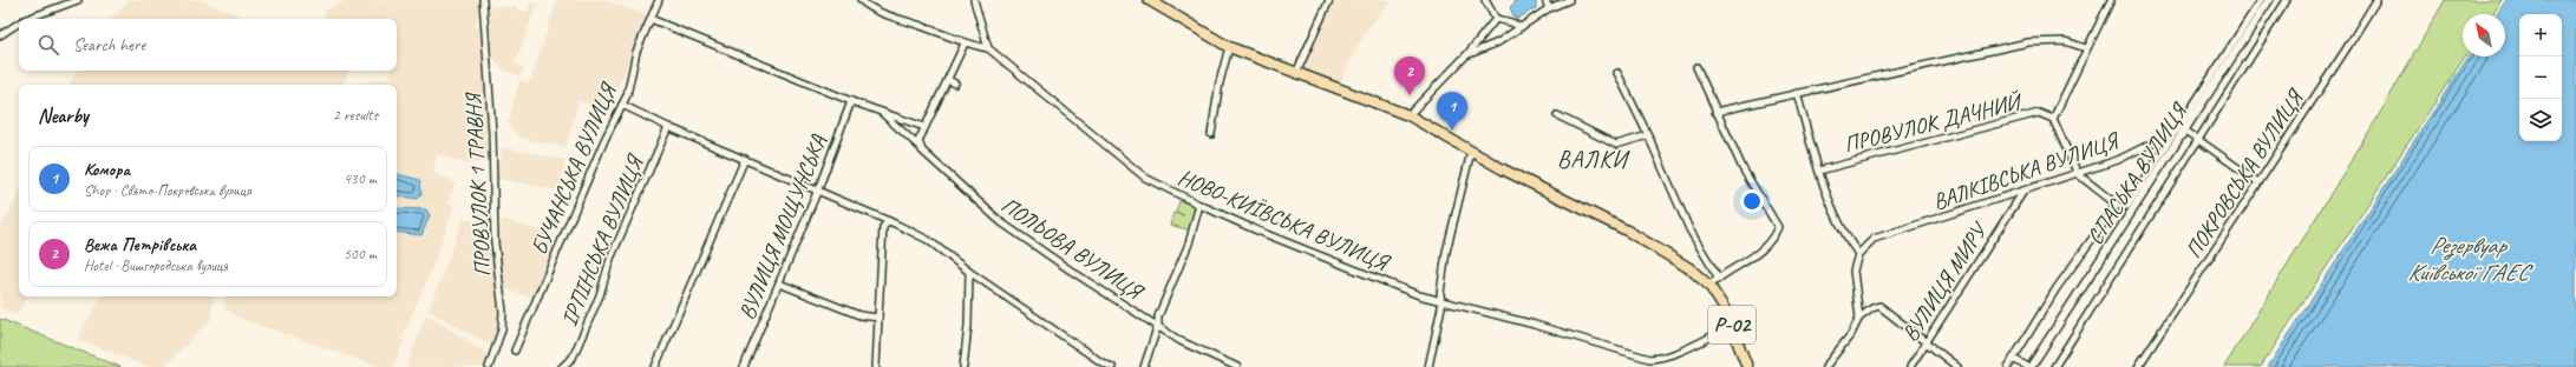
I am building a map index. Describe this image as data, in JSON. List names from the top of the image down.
{
  "streets": {
    "main road": ["Р-02"],
    "street": [
      "ПРОВУЛОК ДАЧНИЙ",
      "БУЧАНСЬКА ВУЛИЦЯ",
      "ВАЛКІВСЬКА ВУЛИЦЯ",
      "СПАСЬКА ВУЛИЦЯ",
      "ПОКРОВСЬКА ВУЛИЦЯ",
      "ПРОВУЛОК 1 ТРАВНЯ",
      "НОВО-КИЇВСЬКА ВУЛИЦЯ",
      "ВУЛИЦЯ МОЩУНСЬКА",
      "ІРПІНСЬКА ВУЛИЦЯ",
      "ПОЛЬОВА ВУЛИЦЯ",
      "ВУЛИЦЯ МИРУ"
    ]
  },
  "crossings": [
    ["ВАЛКІВСЬКА ВУЛИЦЯ", "ВУЛИЦЯ МИРУ"],
    ["НОВО-КИЇВСЬКА ВУЛИЦЯ", "Р-02"]
  ],
  "districts": ["ВАЛКИ"],
  "water": ["Резервуар Київської ГАЕС"],
  "north": "top left",
  "page": {
    "map_buttons": ["+", "−"],
    "search": "Search here",
    "pins": ["2", "1"],
    "heading": ["Nearby", "2 results"],
    "list": [
      {
        "mark": "1",
        "name": "Комора",
        "note": "Shop · Свято-Покровська вулиця",
        "value": "430 m"
      },
      {
        "mark": "2",
        "name": "Вежа Петрівська",
        "note": "Hotel · Вишгородська вулиця",
        "value": "500 m"
      }
    ]
  }
}
